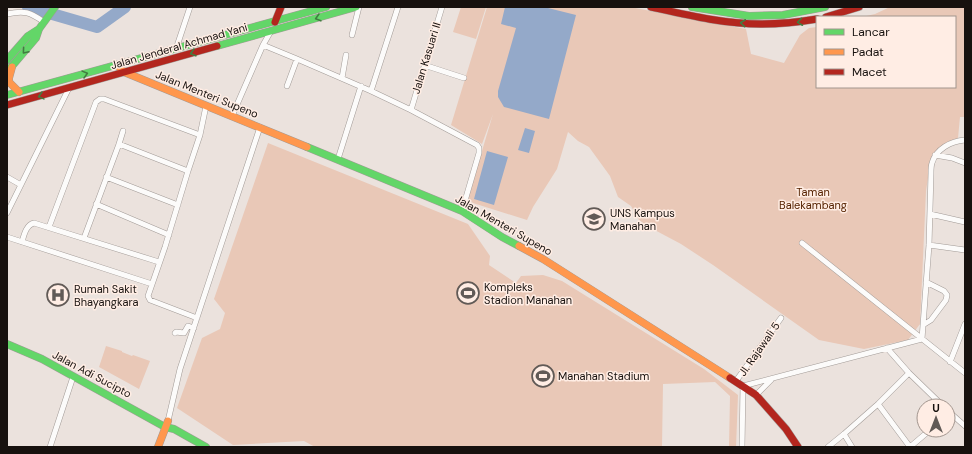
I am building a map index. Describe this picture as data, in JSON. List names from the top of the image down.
{
  "streets": {
    "main road": ["Jalan Jenderal Achmad Yani", "Jalan Menteri Supeno", "Jalan Adi Sucipto"],
    "street": ["Jalan Kasuari II", "Jl. Rajawali 5"]
  },
  "crossings": [
    ["Jalan Jenderal Achmad Yani", "Jalan Menteri Supeno"],
    ["Jalan Menteri Supeno", "Jl. Rajawali 5"]
  ],
  "parks": ["Taman Balekambang"],
  "places": {
    "school or university": ["UNS Kampus Manahan"],
    "sports": ["Kompleks Stadion Manahan", "Manahan Stadium"],
    "hospital": ["Rumah Sakit Bhayangkara"]
  },
  "legend": ["Lancar", "Padat", "Macet"],
  "north": "top"
}
